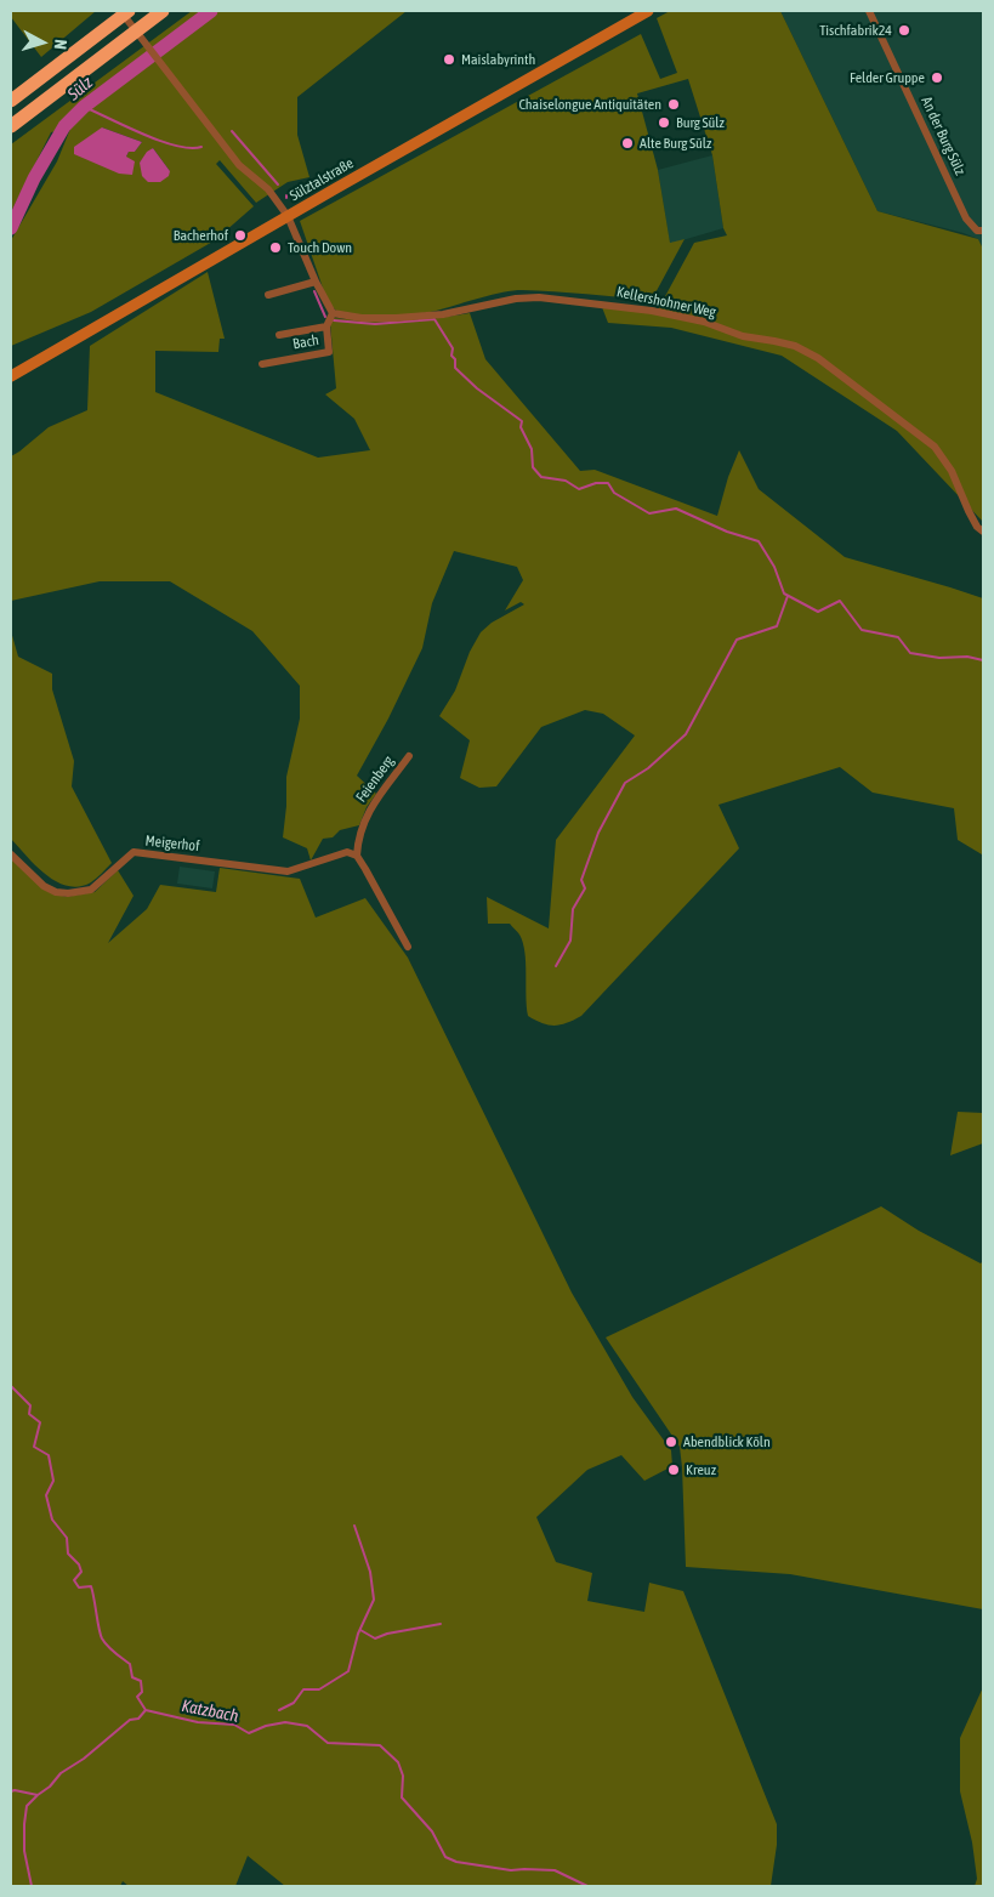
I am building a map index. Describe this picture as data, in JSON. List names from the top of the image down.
{
  "streets": {
    "main road": ["Sülztalstraße"],
    "street": [
      "An der Burg Sülz",
      "Kellershohner Weg",
      "Bach",
      "Feienberg",
      "Meigerhof"
    ]
  },
  "crossings": [
    ["Kellershohner Weg", "Bach"],
    ["Feienberg", "Meigerhof"]
  ],
  "water": ["Sülz", "Katzbach"],
  "places": [
    "Tischfabrik24",
    "Maislabyrinth",
    "Felder Gruppe",
    "Chaiselongue Antiquitäten",
    "Burg Sülz",
    "Alte Burg Sülz",
    "Bacherhof",
    "Touch Down",
    "Abendblick Köln",
    "Kreuz"
  ],
  "north": "right"
}
